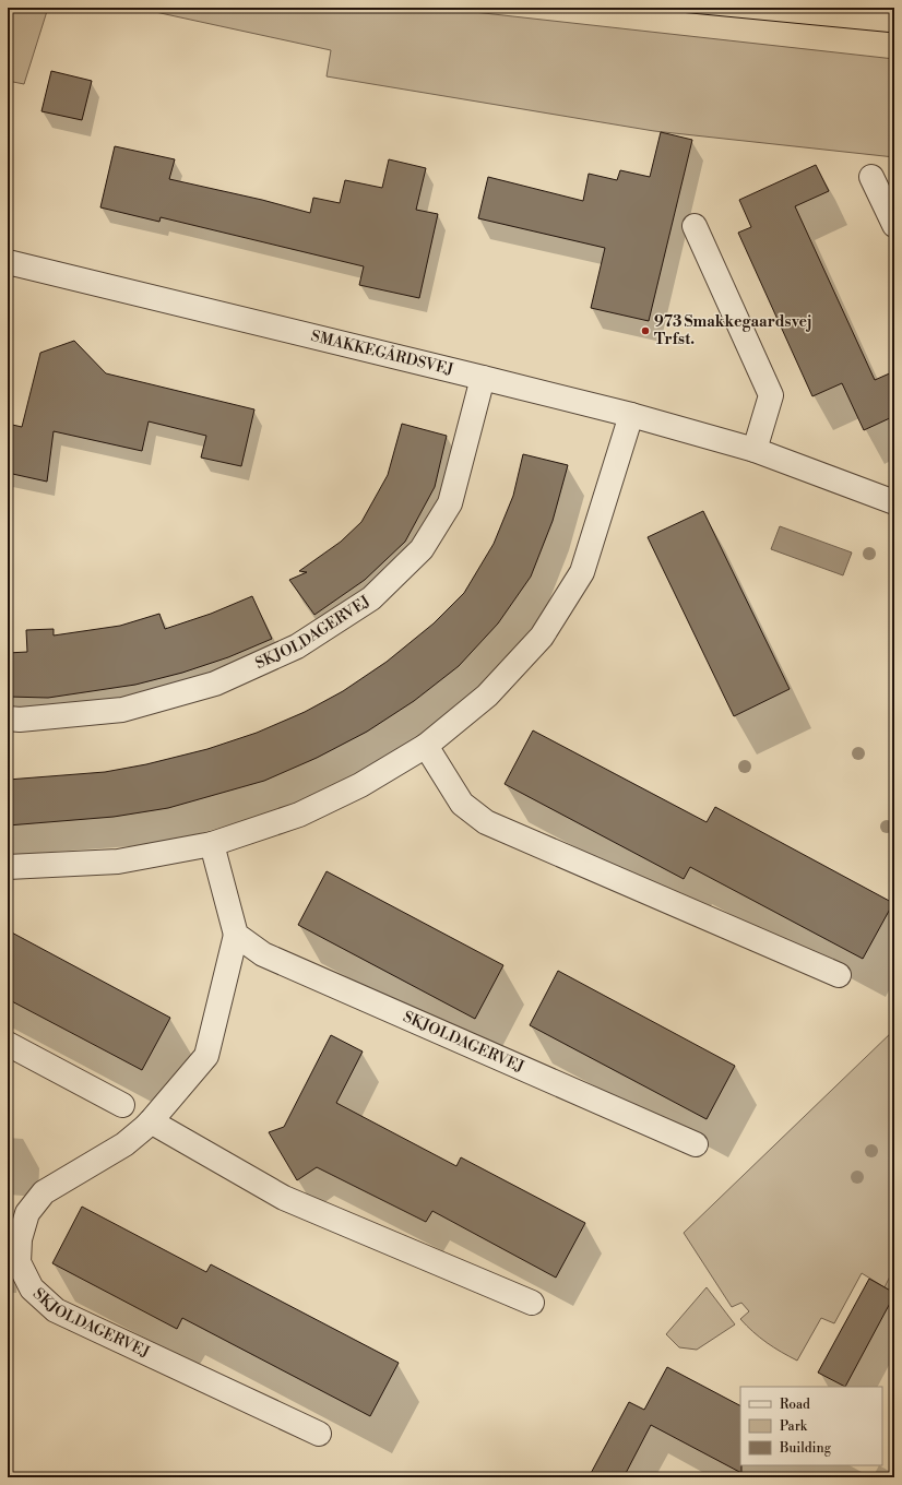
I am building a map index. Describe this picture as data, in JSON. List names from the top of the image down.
{
  "streets": {
    "street": ["SMAKKEGÅRDSVEJ", "SKJOLDAGERVEJ"]
  },
  "crossings": [
    ["SMAKKEGÅRDSVEJ", "SKJOLDAGERVEJ"]
  ],
  "places": ["973 Smakkegaardsvej Trfst."],
  "legend": ["Road", "Park", "Building"]
}
